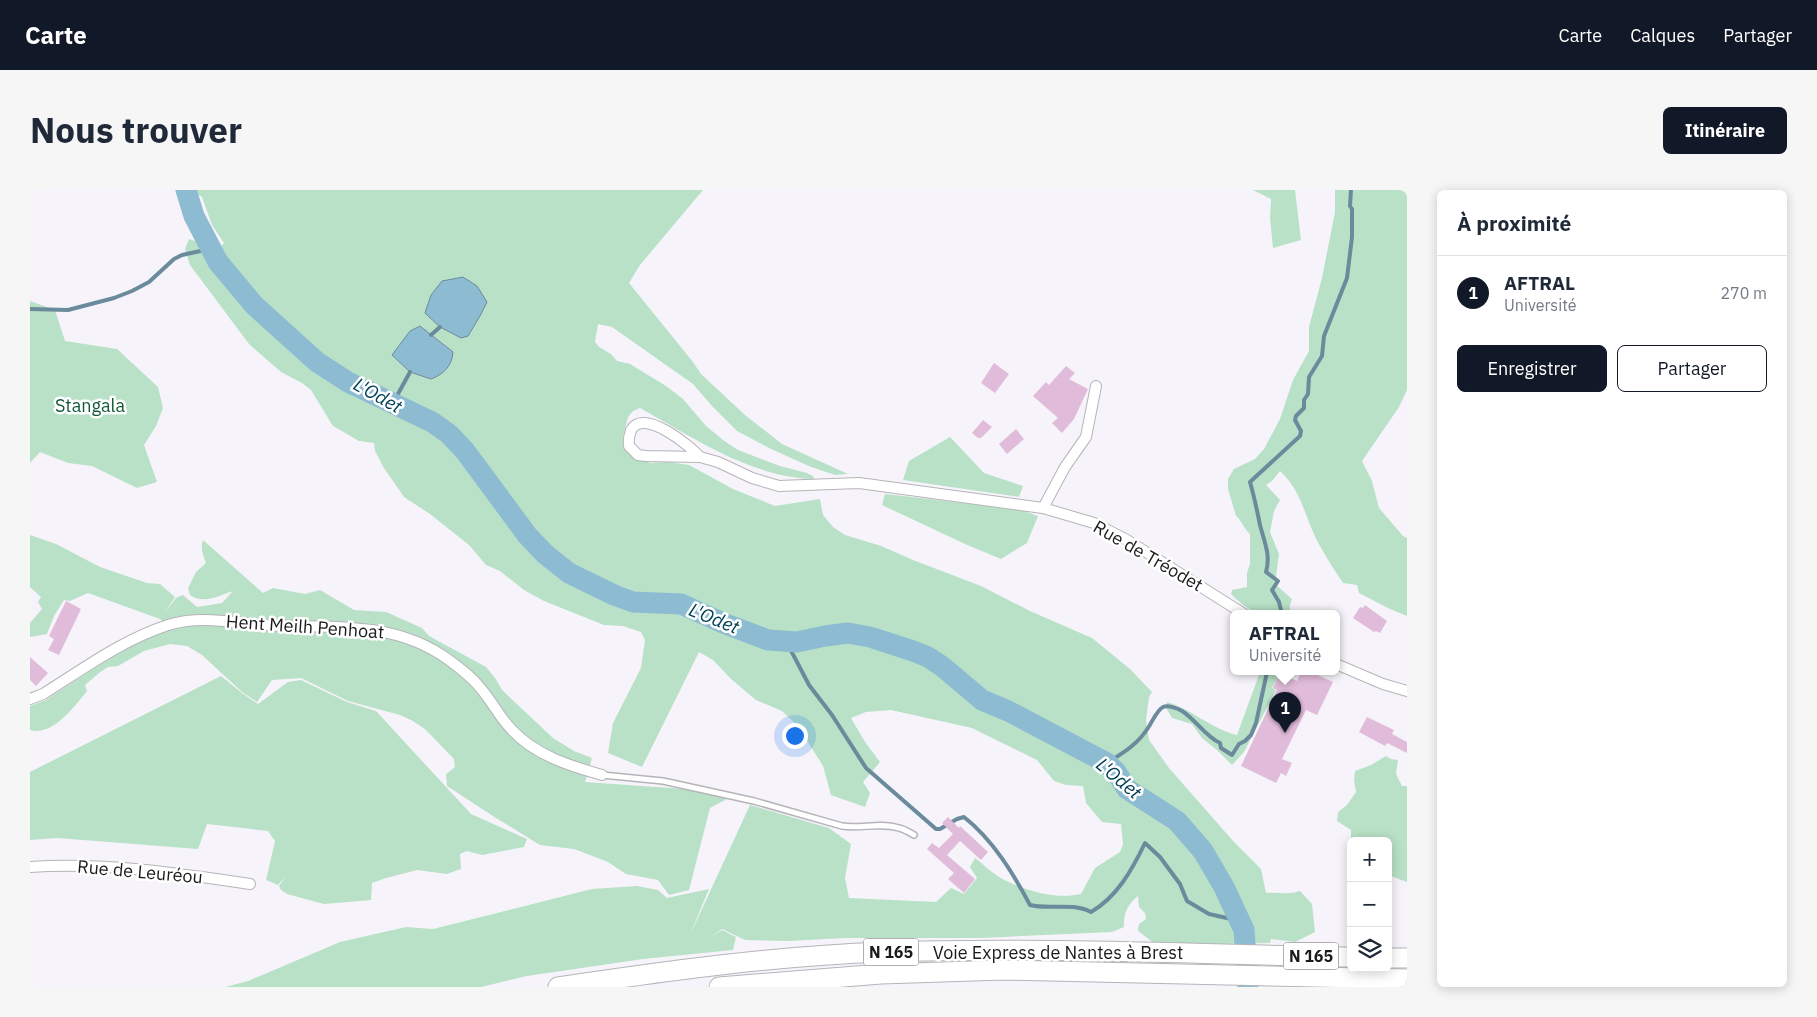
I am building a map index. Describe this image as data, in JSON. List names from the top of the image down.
{
  "streets": {
    "highway": ["N 165", "Voie Express de Nantes à Brest"],
    "street": ["Rue de Tréodet", "Hent Meilh Penhoat", "Rue de Leuréou"]
  },
  "water": ["L'Odet"],
  "parks": ["Stangala"],
  "page": {
    "header": "Carte",
    "nav": ["Carte", "Calques", "Partager"],
    "title": "Nous trouver",
    "buttons": [
      "Itinéraire",
      ["Enregistrer", "Partager"]
    ],
    "heading": "À proximité",
    "list": [
      {
        "mark": "1",
        "name": "AFTRAL",
        "note": "Université",
        "value": "270 m"
      }
    ],
    "popup": ["AFTRAL", "Université"],
    "pins": "1",
    "map_buttons": ["+", "−"]
  }
}
